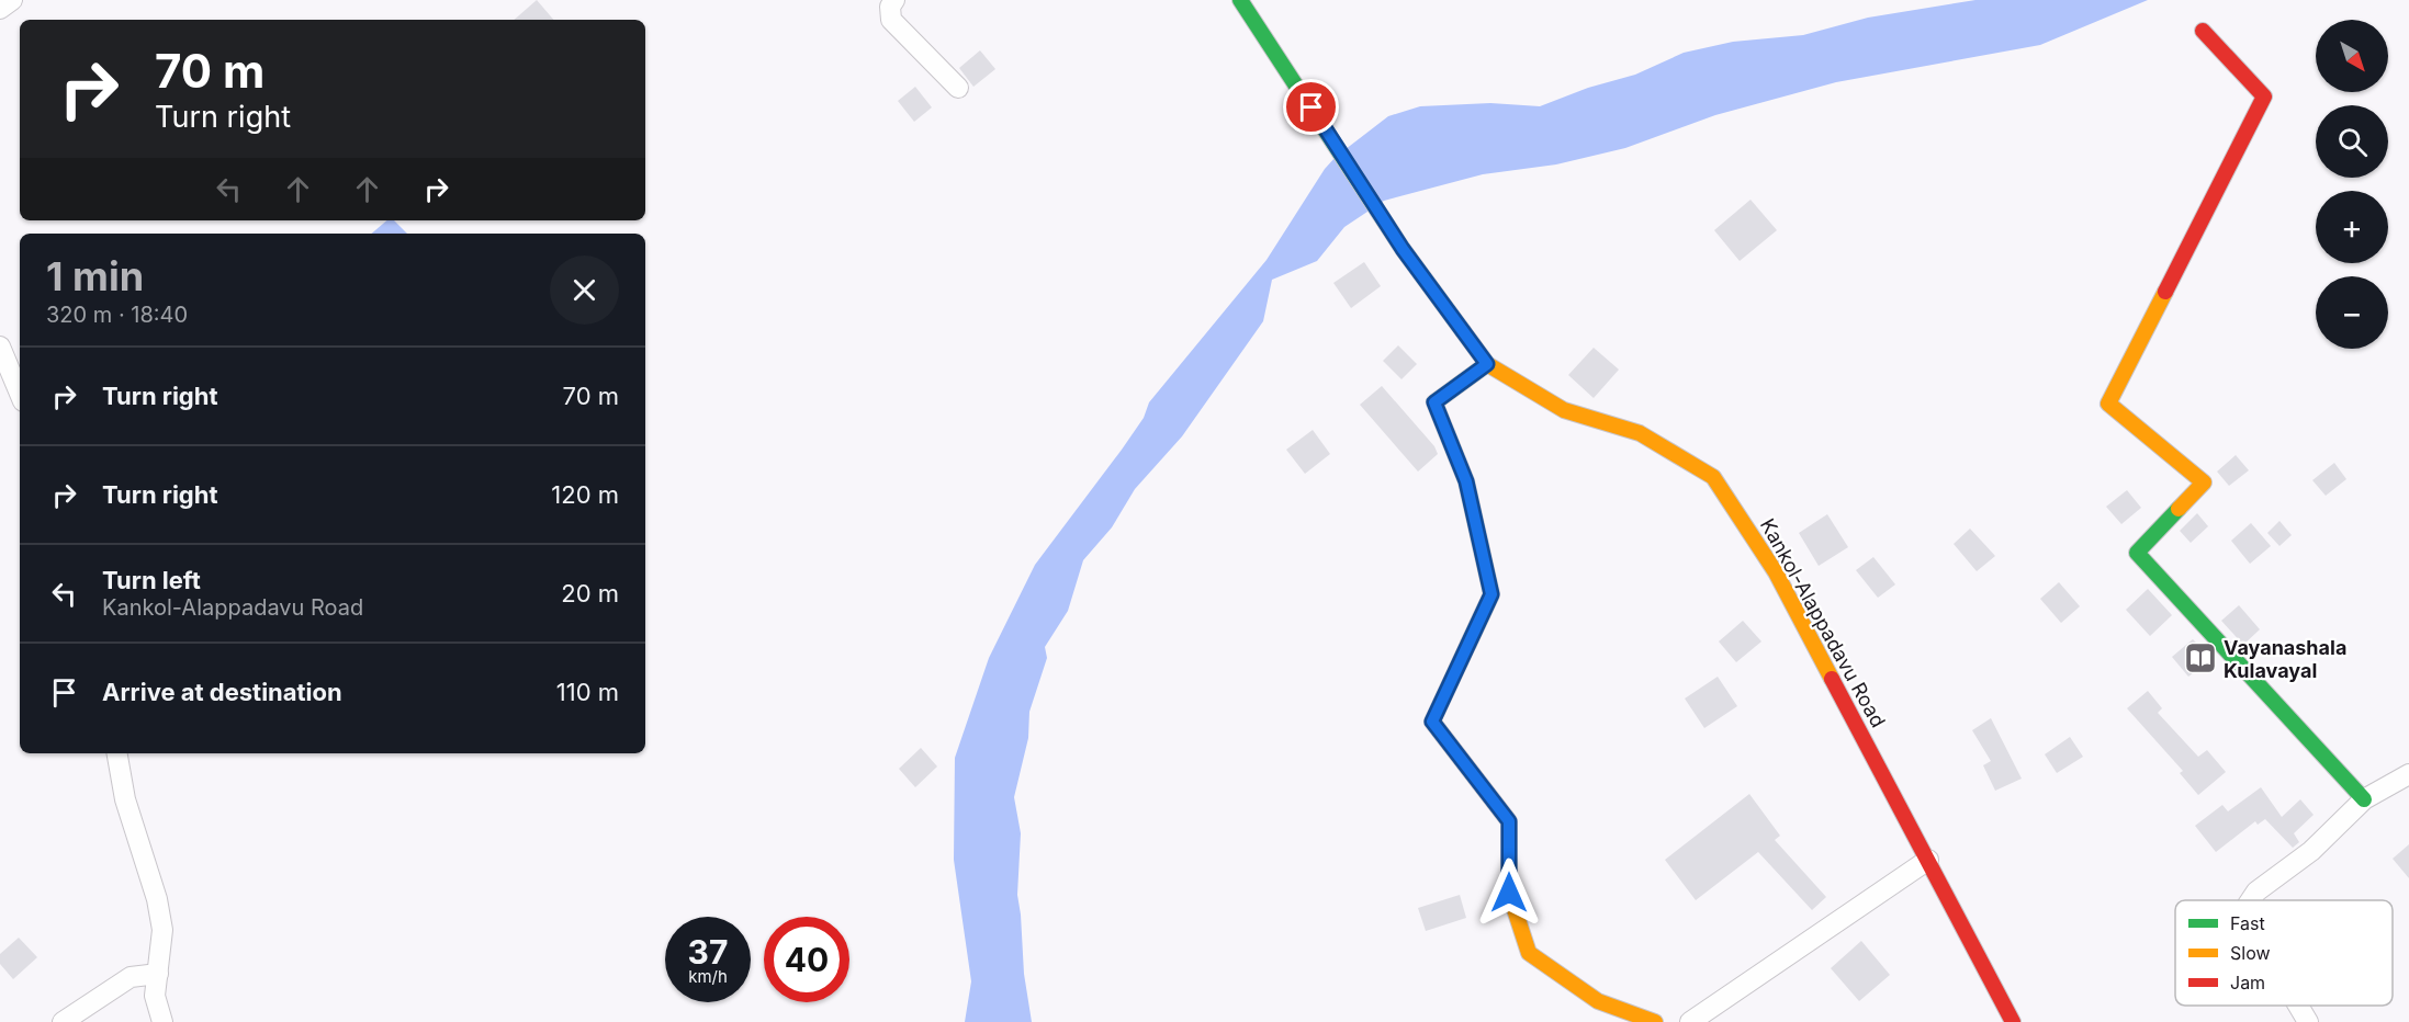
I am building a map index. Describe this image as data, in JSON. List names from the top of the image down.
{
  "streets": {
    "street": ["Kankol-Alappadavu Road"]
  },
  "places": {
    "library": ["Vayanashala Kulavayal"]
  },
  "legend": ["Fast", "Slow", "Jam"],
  "north": "bottom right",
  "page": {
    "map_buttons": ["+", "−"],
    "turn": ["70 m", "Turn right"],
    "heading": ["1 min", "320 m · 18:40"],
    "list": [
      {
        "name": "Turn right",
        "value": "70 m"
      },
      {
        "name": "Turn right",
        "value": "120 m"
      },
      {
        "name": "Turn left",
        "note": "Kankol-Alappadavu Road",
        "value": "20 m"
      },
      {
        "name": "Arrive at destination",
        "value": "110 m"
      }
    ],
    "speed": "37 km/h",
    "limit": "40"
  }
}
